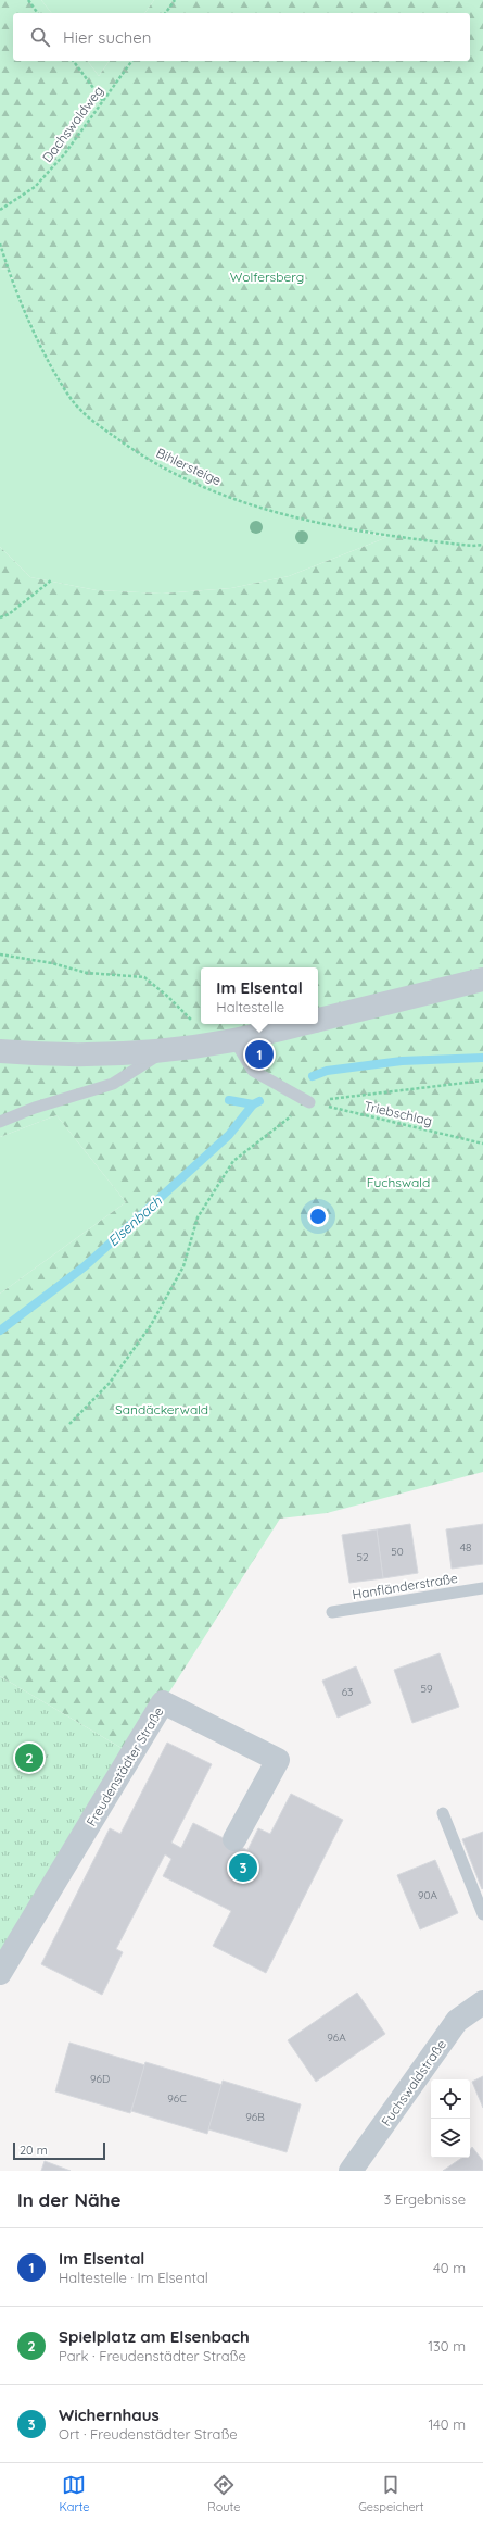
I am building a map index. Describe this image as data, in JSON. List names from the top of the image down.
{
  "streets": {
    "street": ["Freudenstädter Straße", "Fuchswaldstraße"],
    "lane": ["Hanfländerstraße"],
    "path": ["Dachswaldweg", "Bihlersteige", "Triebschlag"]
  },
  "water": ["Elsenbach"],
  "parks": ["Wolfersberg", "Fuchswald", "Sandäckerwald"],
  "house_numbers": [
    "48",
    "50",
    "52",
    "59",
    "63",
    "90A",
    "96A",
    "96D",
    "96C",
    "96B"
  ],
  "scale_bar": "20 m",
  "page": {
    "search": "Hier suchen",
    "popup": ["Im Elsental", "Haltestelle"],
    "pins": ["1", "2", "3"],
    "scale": "20 m",
    "heading": ["In der Nähe", "3 Ergebnisse"],
    "list": [
      {
        "mark": "1",
        "name": "Im Elsental",
        "note": "Haltestelle · Im Elsental",
        "value": "40 m"
      },
      {
        "mark": "2",
        "name": "Spielplatz am Elsenbach",
        "note": "Park · Freudenstädter Straße",
        "value": "130 m"
      },
      {
        "mark": "3",
        "name": "Wichernhaus",
        "note": "Ort · Freudenstädter Straße",
        "value": "140 m"
      }
    ],
    "nav": ["Karte", "Route", "Gespeichert"]
  }
}
